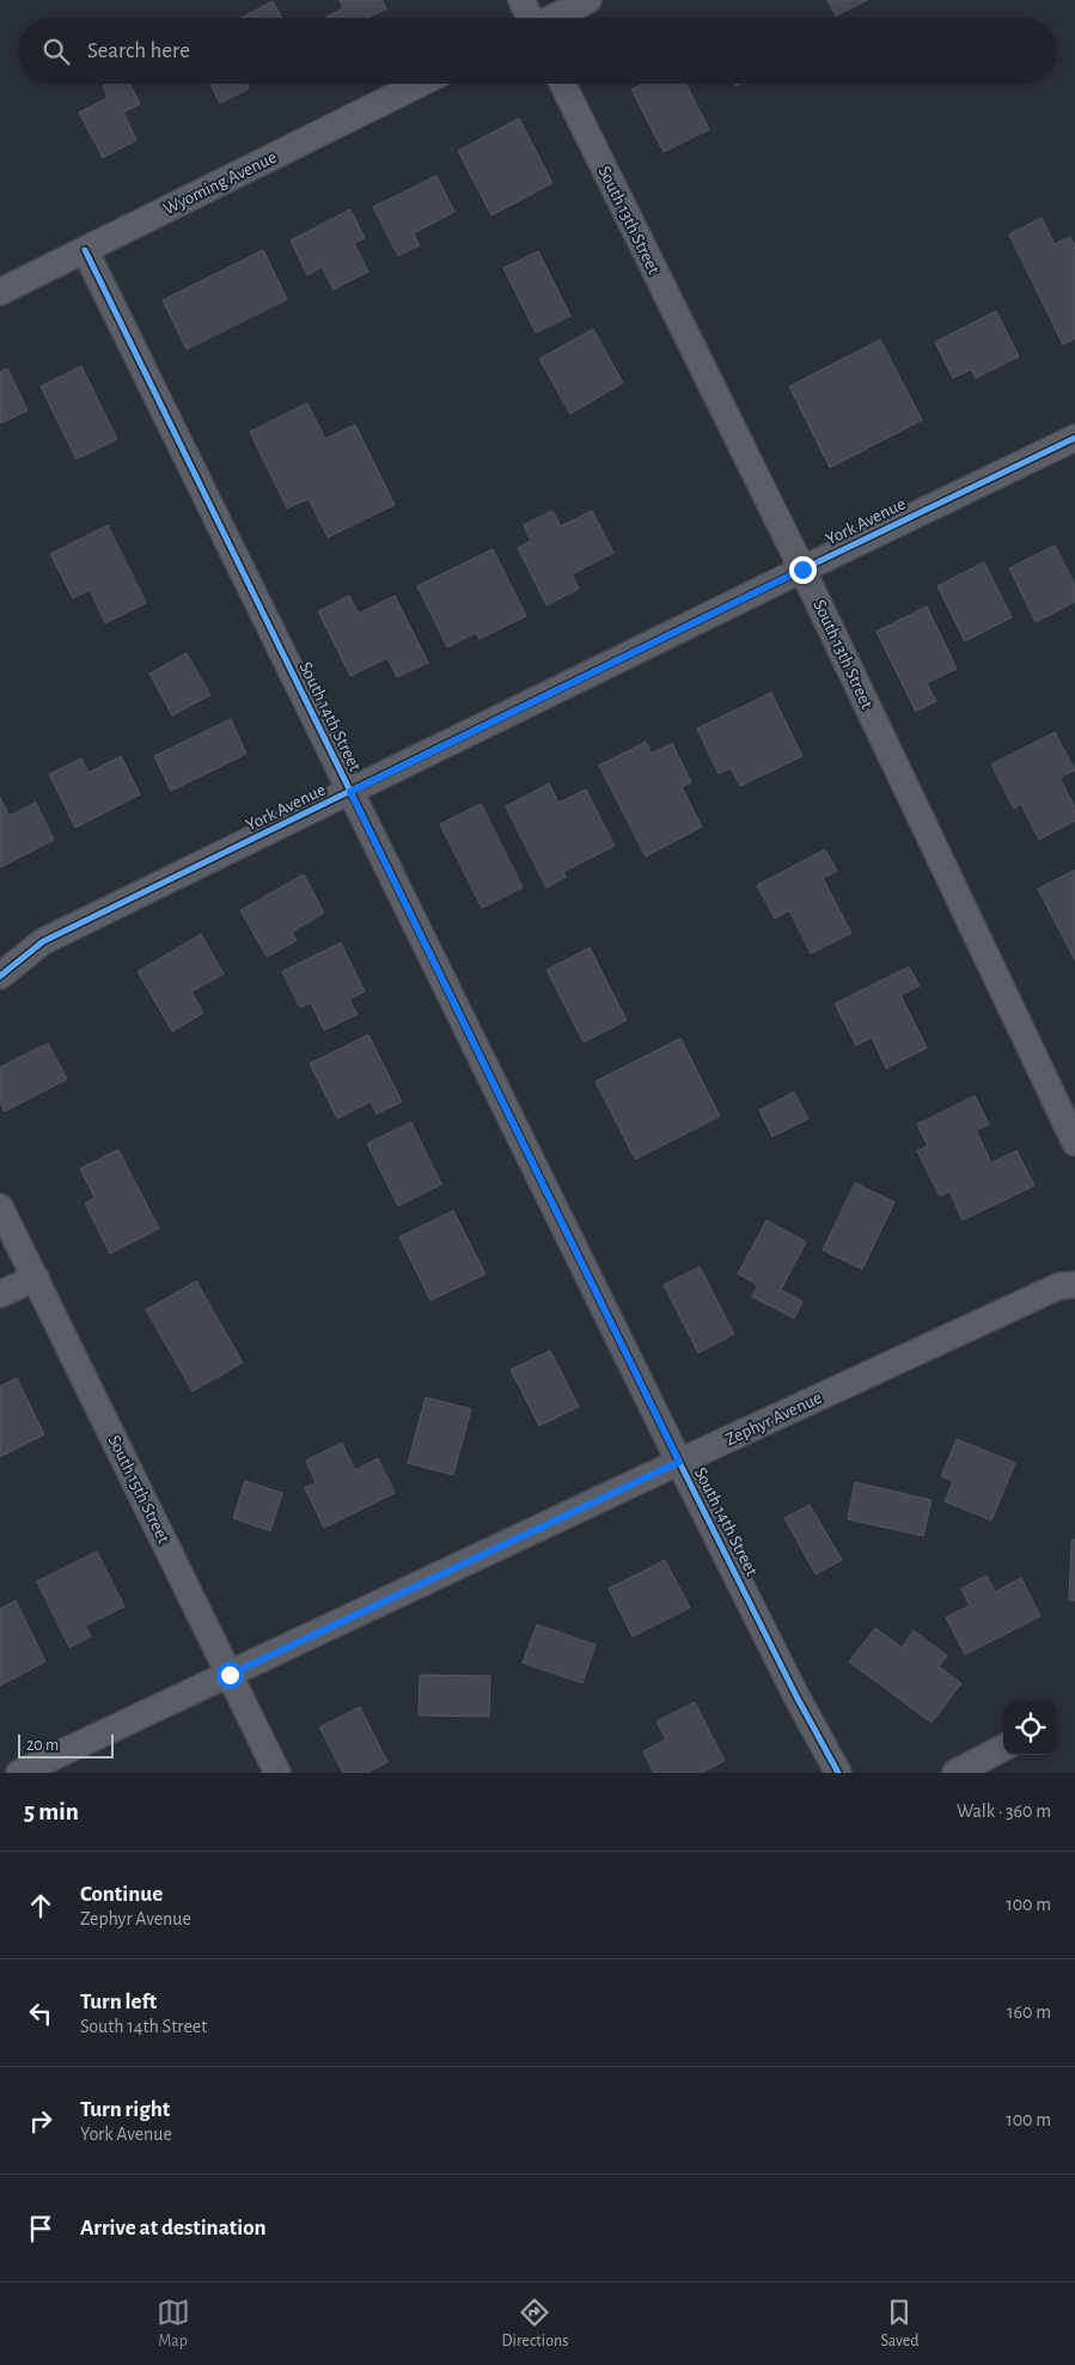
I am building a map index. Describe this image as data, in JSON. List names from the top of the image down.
{
  "streets": {
    "street": [
      "Wyoming Avenue",
      "South 13th Street",
      "York Avenue",
      "South 14th Street",
      "Zephyr Avenue",
      "South 15th Street"
    ]
  },
  "crossings": [
    ["Wyoming Avenue", "South 14th Street"],
    ["South 13th Street", "York Avenue"],
    ["York Avenue", "South 14th Street"],
    ["South 14th Street", "Zephyr Avenue"],
    ["Zephyr Avenue", "South 15th Street"]
  ],
  "scale_bar": "20 m",
  "page": {
    "search": "Search here",
    "scale": "20 m",
    "heading": ["5 min", "Walk · 360 m"],
    "list": [
      ["Continue", "Zephyr Avenue", "100 m"],
      ["Turn left", "South 14th Street", "160 m"],
      ["Turn right", "York Avenue", "100 m"],
      "Arrive at destination"
    ],
    "nav": ["Map", "Directions", "Saved"]
  }
}
